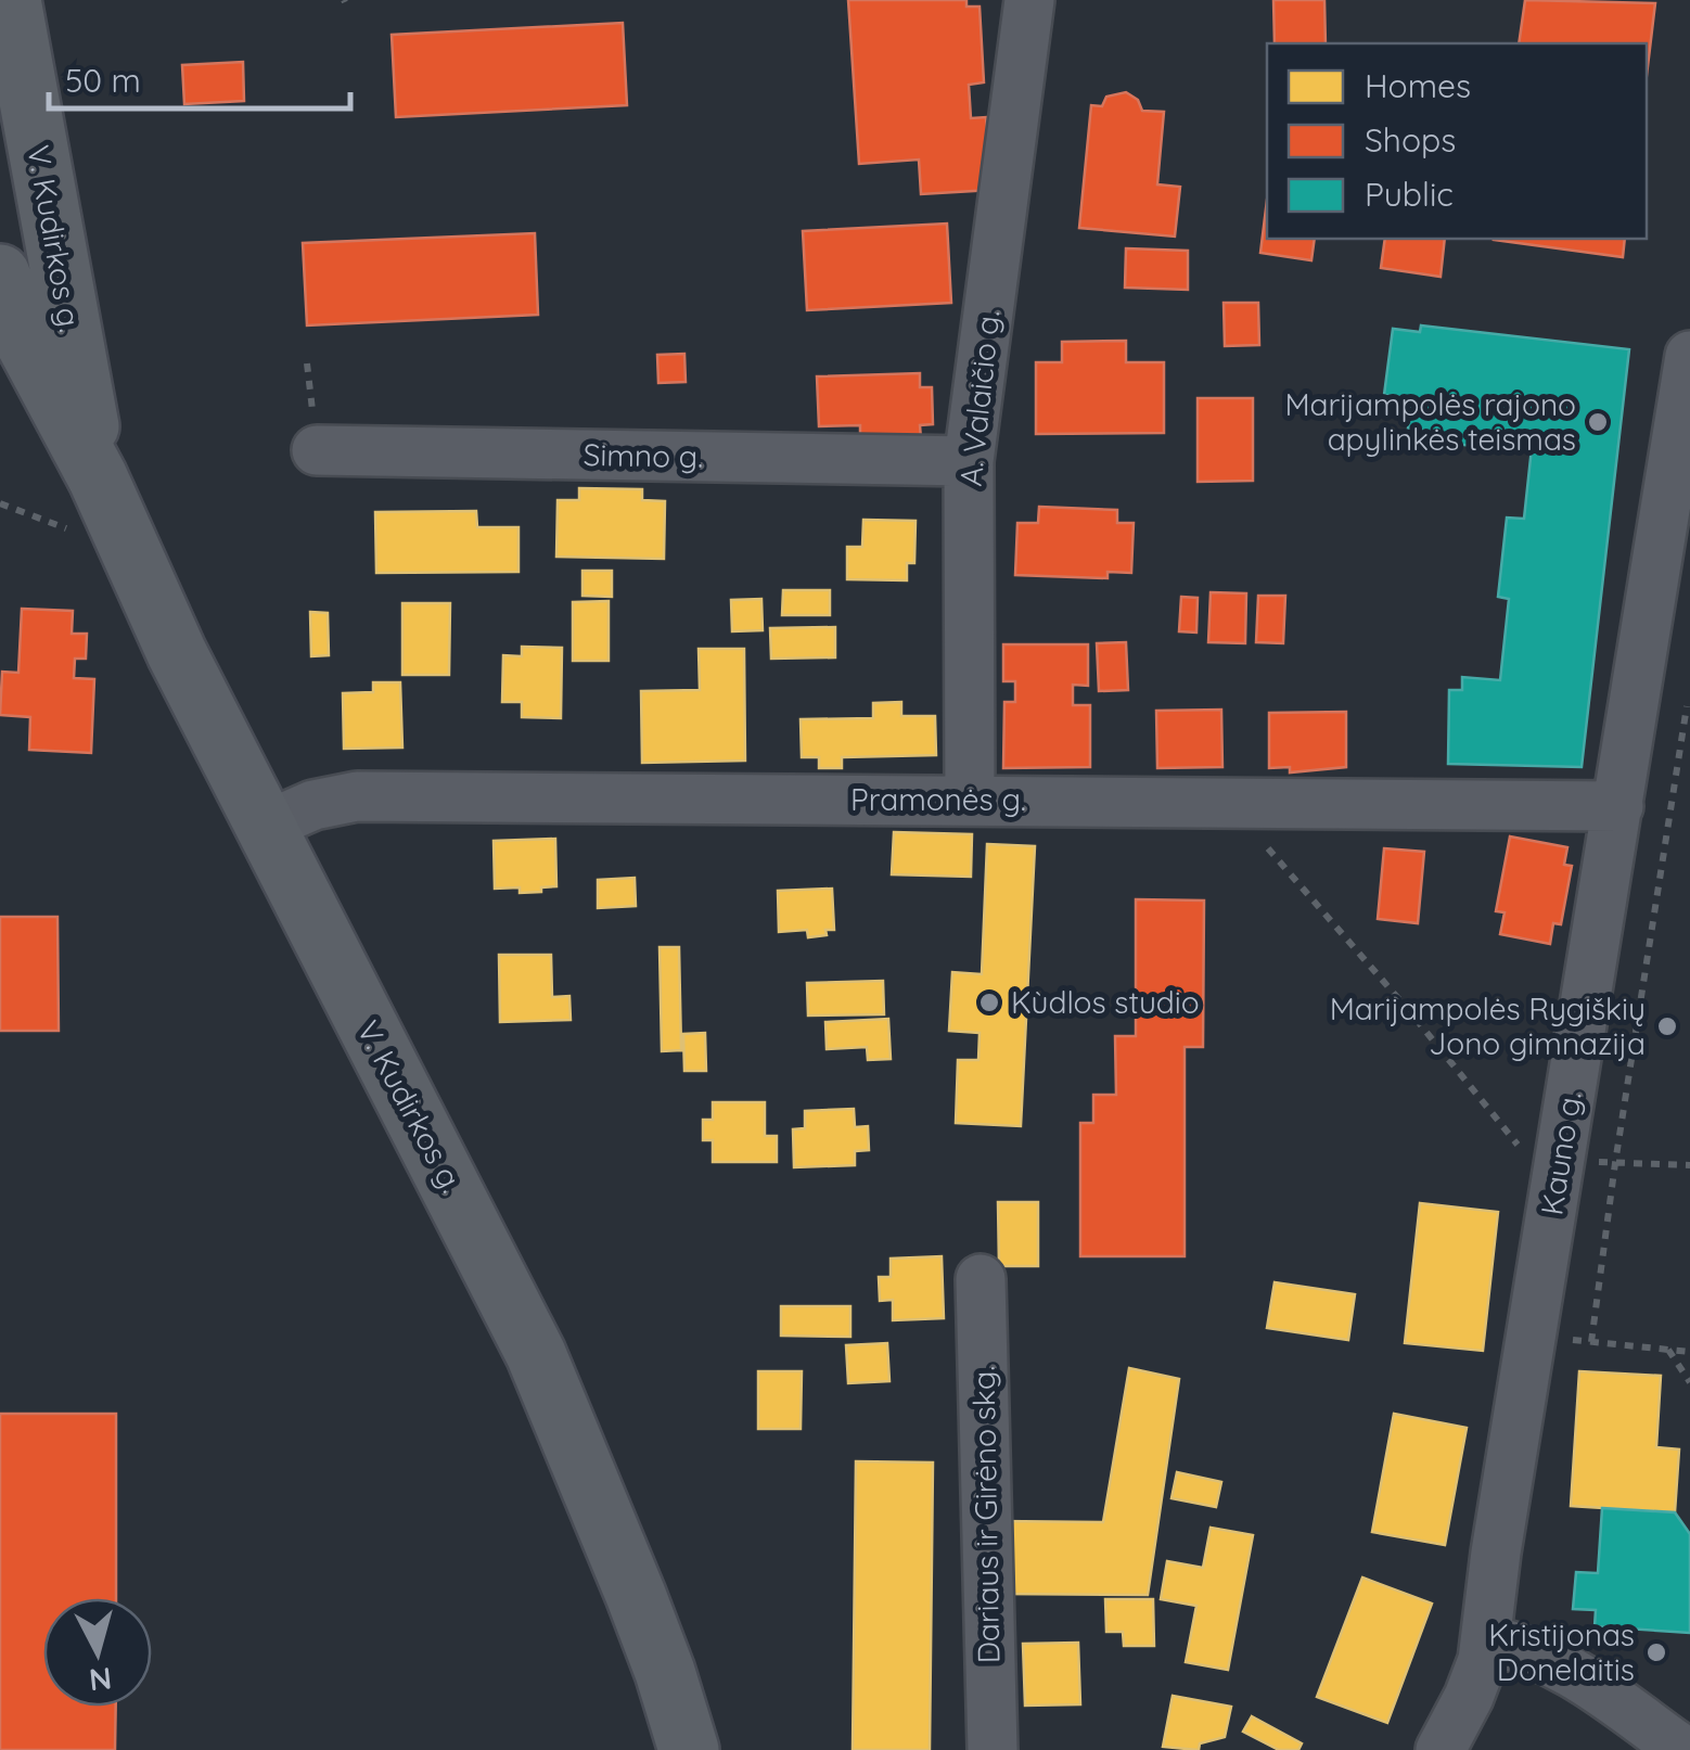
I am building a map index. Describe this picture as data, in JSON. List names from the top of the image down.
{
  "streets": {
    "main road": ["V. Kudirkos g."],
    "street": [
      "A. Valaičio g.",
      "Simno g.",
      "Pramonės g.",
      "Kauno g.",
      "Dariaus ir Girėno skg."
    ]
  },
  "crossings": [
    ["V. Kudirkos g.", "Pramonės g."],
    ["A. Valaičio g.", "Simno g."],
    ["A. Valaičio g.", "Pramonės g."],
    ["Pramonės g.", "Kauno g."]
  ],
  "places": [
    "Marijampolės rajono apylinkės teismas",
    "Kùdlos studio",
    "Marijampolės Rygiškių Jono gimnazija",
    "Kristijonas Donelaitis"
  ],
  "legend": ["Homes", "Shops", "Public"],
  "scale_bar": "50 m",
  "north": "bottom"
}
